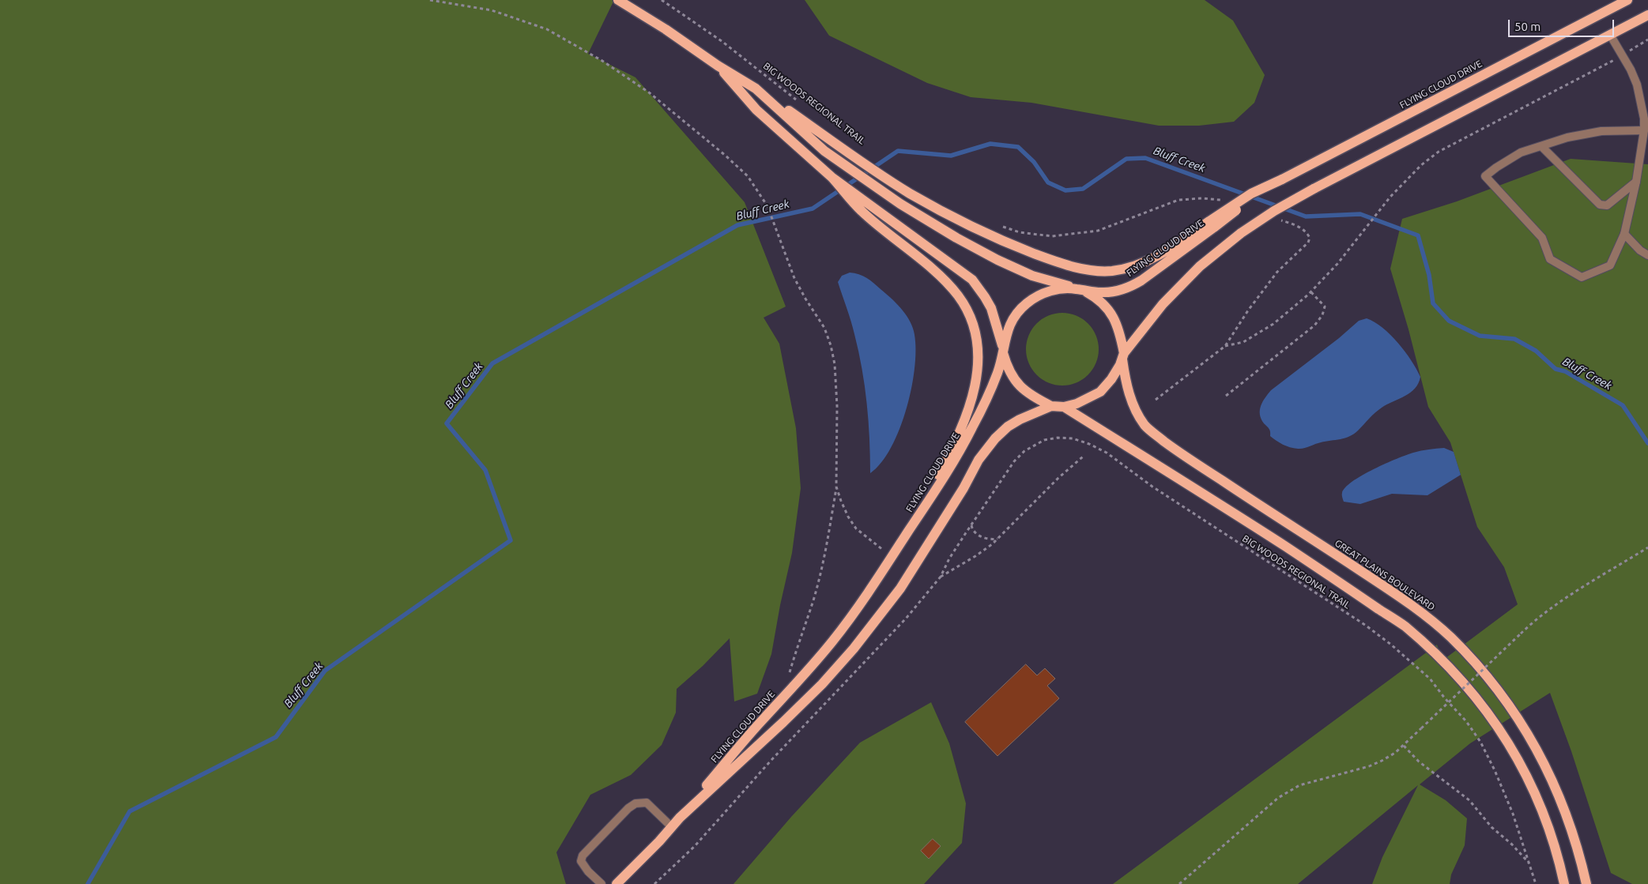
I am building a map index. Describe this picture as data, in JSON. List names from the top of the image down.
{
  "streets": {
    "main road": ["FLYING CLOUD DRIVE", "GREAT PLAINS BOULEVARD"],
    "path": ["BIG WOODS REGIONAL TRAIL"]
  },
  "crossings": [
    ["FLYING CLOUD DRIVE", "GREAT PLAINS BOULEVARD"]
  ],
  "water": ["Bluff Creek"],
  "scale_bar": "50 m"
}
